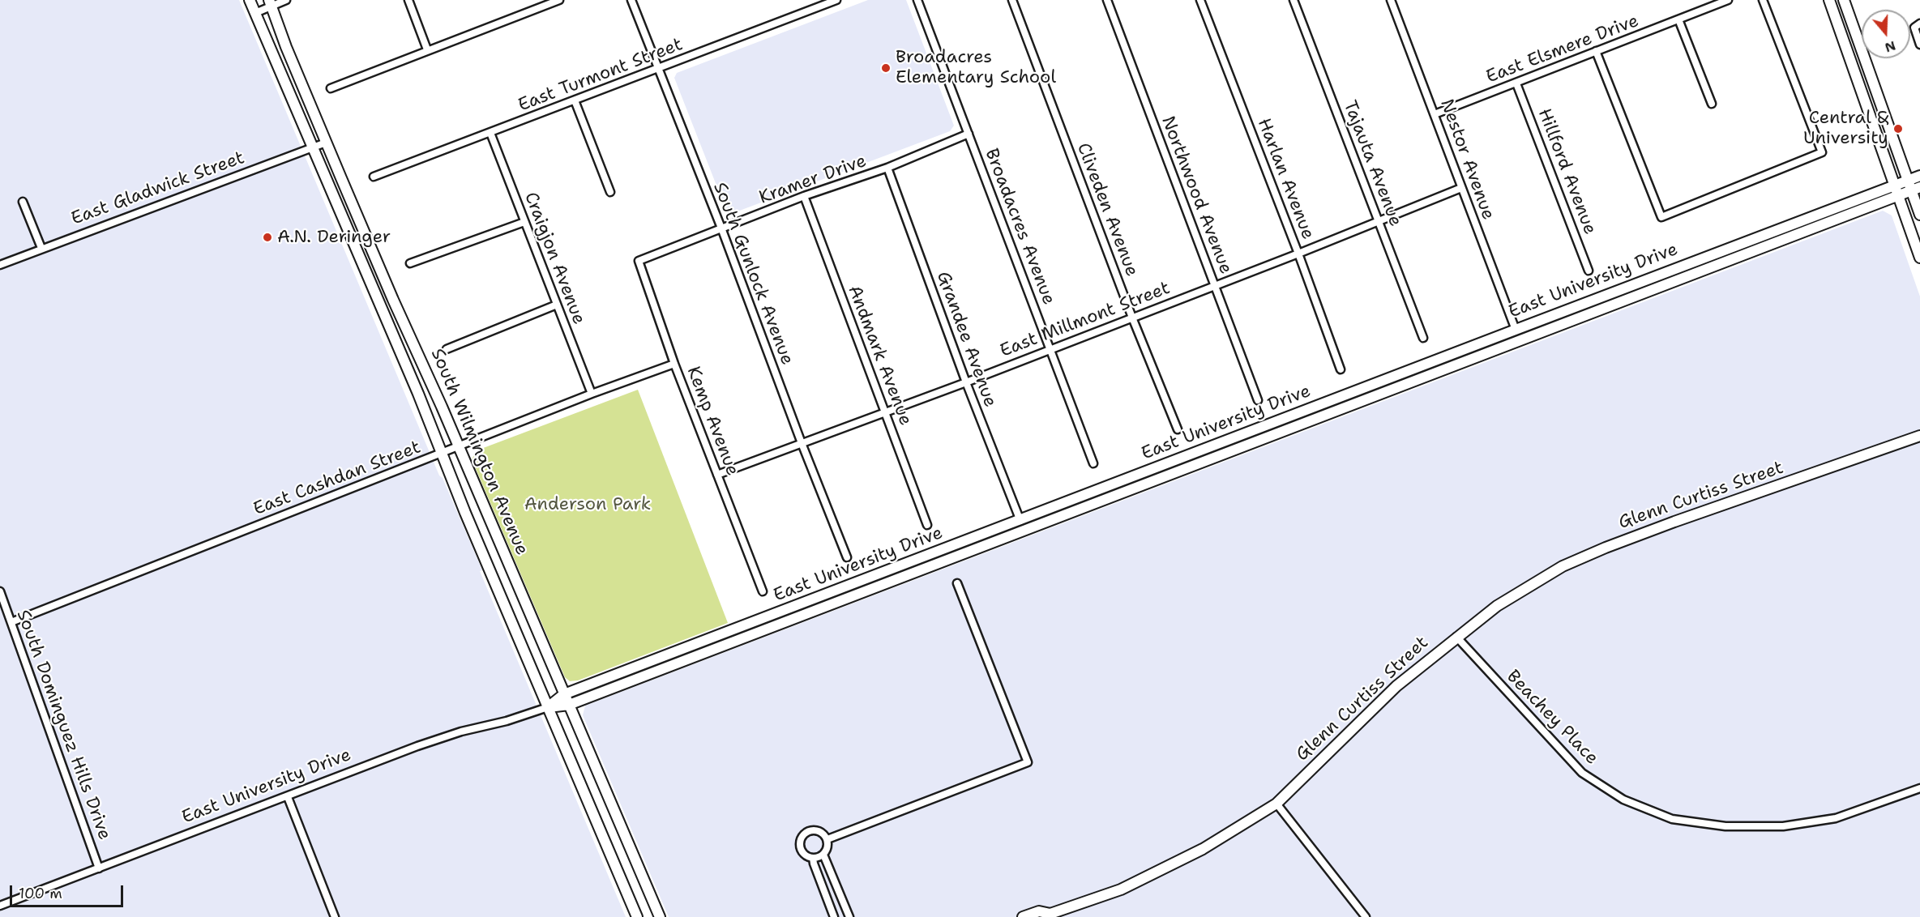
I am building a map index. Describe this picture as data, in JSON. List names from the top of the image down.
{
  "streets": {
    "street": [
      "East Elsmere Drive",
      "East Turmont Street",
      "Nestor Avenue",
      "Tajauta Avenue",
      "Hillford Avenue",
      "Harlan Avenue",
      "Kramer Drive",
      "East Gladwick Street",
      "Northwood Avenue",
      "Cliveden Avenue",
      "Broadacres Avenue",
      "Craigjon Avenue",
      "South Gunlock Avenue",
      "East University Drive",
      "East Millmont Street",
      "Grandee Avenue",
      "Andmark Avenue",
      "Kemp Avenue",
      "South Wilmington Avenue",
      "East Cashdan Street",
      "Glenn Curtiss Street",
      "Beachey Place",
      "South Dominguez Hills Drive"
    ]
  },
  "crossings": [
    ["East Elsmere Drive", "Nestor Avenue"],
    ["East Elsmere Drive", "Hillford Avenue"],
    ["East Turmont Street", "Craigjon Avenue"],
    ["East Turmont Street", "South Gunlock Avenue"],
    ["Nestor Avenue", "East University Drive"],
    ["Nestor Avenue", "East Millmont Street"],
    ["Tajauta Avenue", "East Millmont Street"],
    ["Harlan Avenue", "East Millmont Street"],
    ["Kramer Drive", "Broadacres Avenue"],
    ["Kramer Drive", "South Gunlock Avenue"],
    ["Kramer Drive", "Grandee Avenue"],
    ["Kramer Drive", "Andmark Avenue"],
    ["Kramer Drive", "Kemp Avenue"],
    ["East Gladwick Street", "South Wilmington Avenue"],
    ["Northwood Avenue", "East Millmont Street"],
    ["Cliveden Avenue", "East Millmont Street"],
    ["Broadacres Avenue", "East Millmont Street"],
    ["Craigjon Avenue", "East Cashdan Street"],
    ["South Gunlock Avenue", "East Millmont Street"],
    ["East University Drive", "Grandee Avenue"],
    ["East University Drive", "South Wilmington Avenue"],
    ["East University Drive", "South Dominguez Hills Drive"],
    ["East Millmont Street", "Grandee Avenue"],
    ["East Millmont Street", "Andmark Avenue"],
    ["East Millmont Street", "Kemp Avenue"],
    ["Kemp Avenue", "East Cashdan Street"],
    ["South Wilmington Avenue", "East Cashdan Street"],
    ["East Cashdan Street", "South Dominguez Hills Drive"],
    ["Glenn Curtiss Street", "Beachey Place"]
  ],
  "parks": ["Anderson Park"],
  "places": ["Broadacres Elementary School", "Central & University", "A.N. Deringer"],
  "scale_bar": "100 m",
  "north": "bottom"
}
